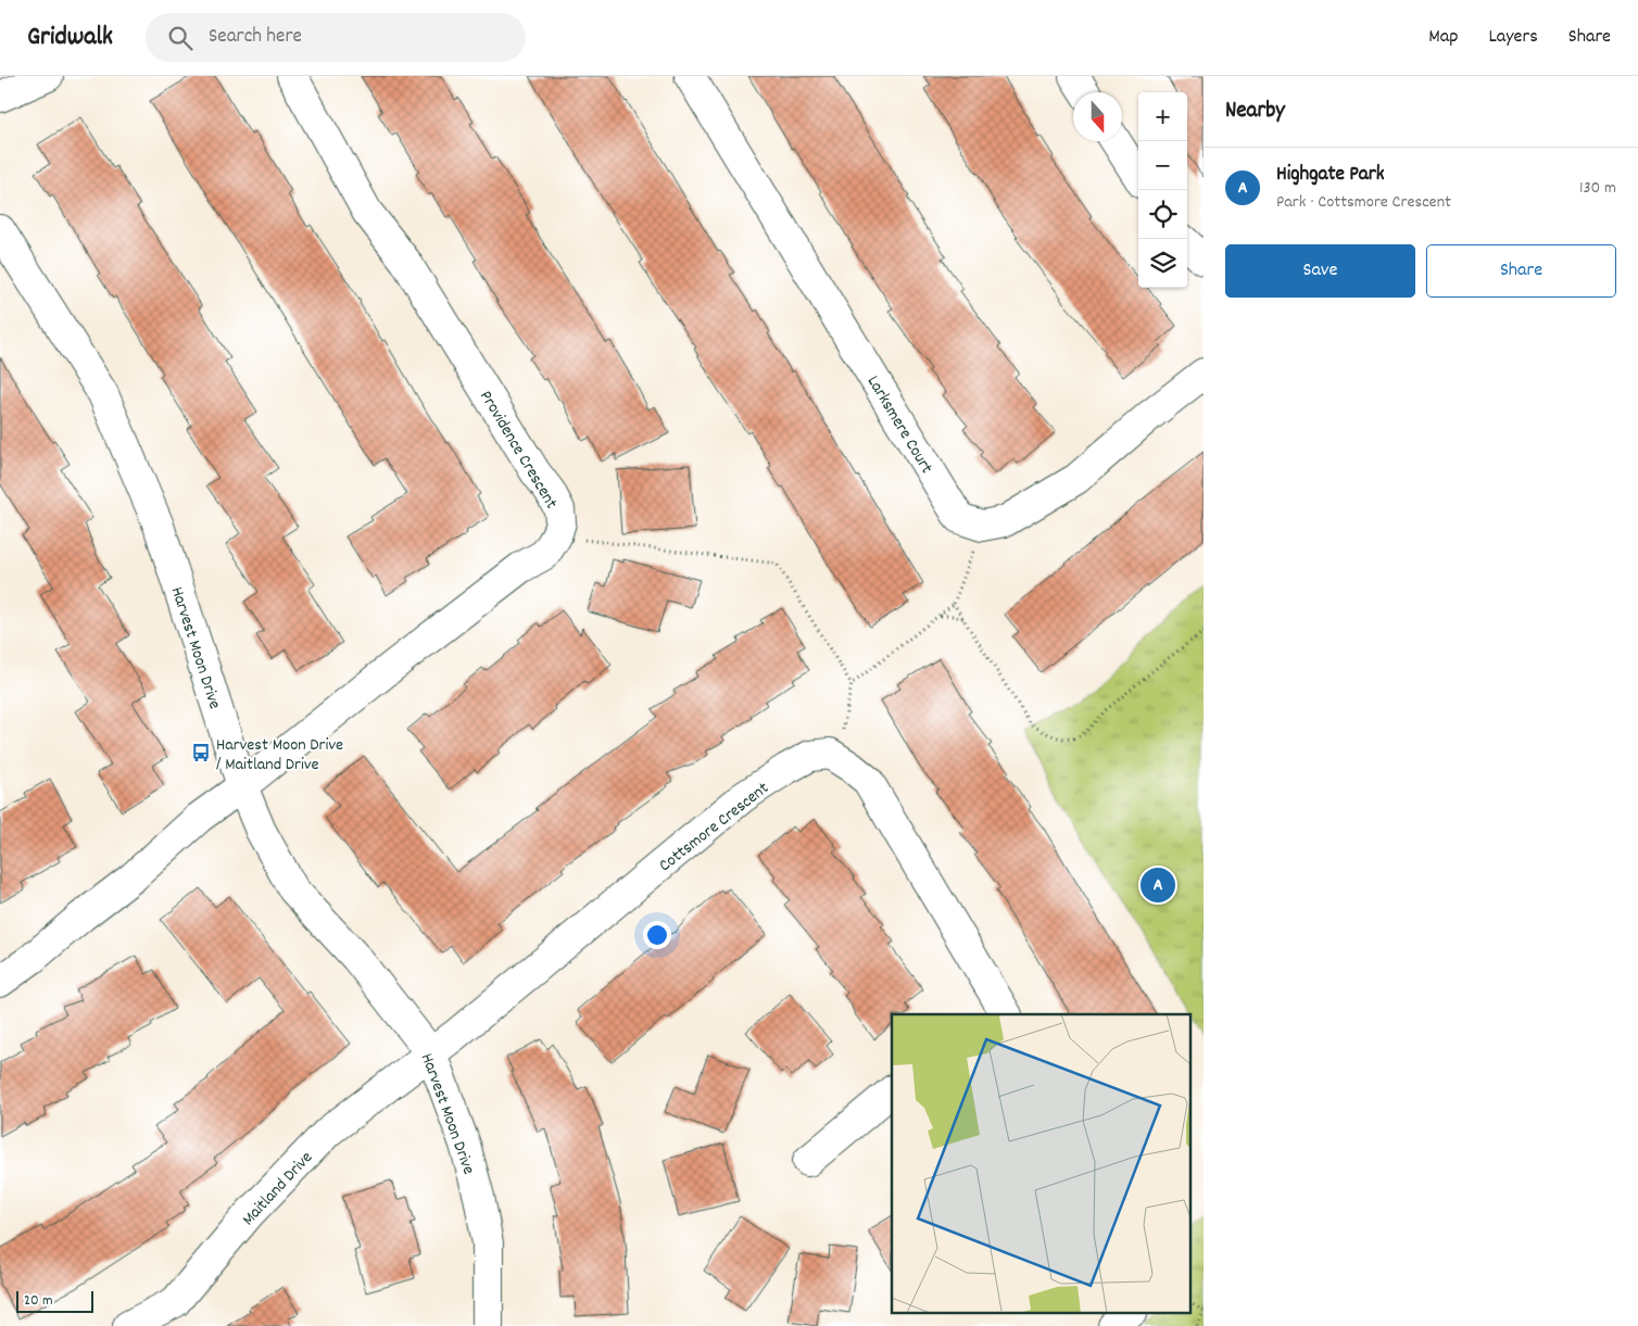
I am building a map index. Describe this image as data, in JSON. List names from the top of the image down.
{
  "streets": {
    "street": [
      "Larksmere Court",
      "Providence Crescent",
      "Harvest Moon Drive",
      "Cottsmore Crescent",
      "Maitland Drive"
    ]
  },
  "crossings": [
    ["Harvest Moon Drive", "Cottsmore Crescent"],
    ["Harvest Moon Drive", "Maitland Drive"],
    ["Cottsmore Crescent", "Maitland Drive"]
  ],
  "places": {
    "bus stop": ["Harvest Moon Drive / Maitland Drive"]
  },
  "scale_bar": "20 m",
  "north": "bottom",
  "page": {
    "header": "Gridwalk",
    "search": "Search here",
    "nav": ["Map", "Layers", "Share"],
    "heading": "Nearby",
    "map_buttons": ["+", "−"],
    "list": [
      {
        "mark": "A",
        "name": "Highgate Park",
        "note": "Park · Cottsmore Crescent",
        "value": "130 m"
      }
    ],
    "buttons": ["Save", "Share"],
    "pins": "A",
    "scale": "20 m"
  }
}
